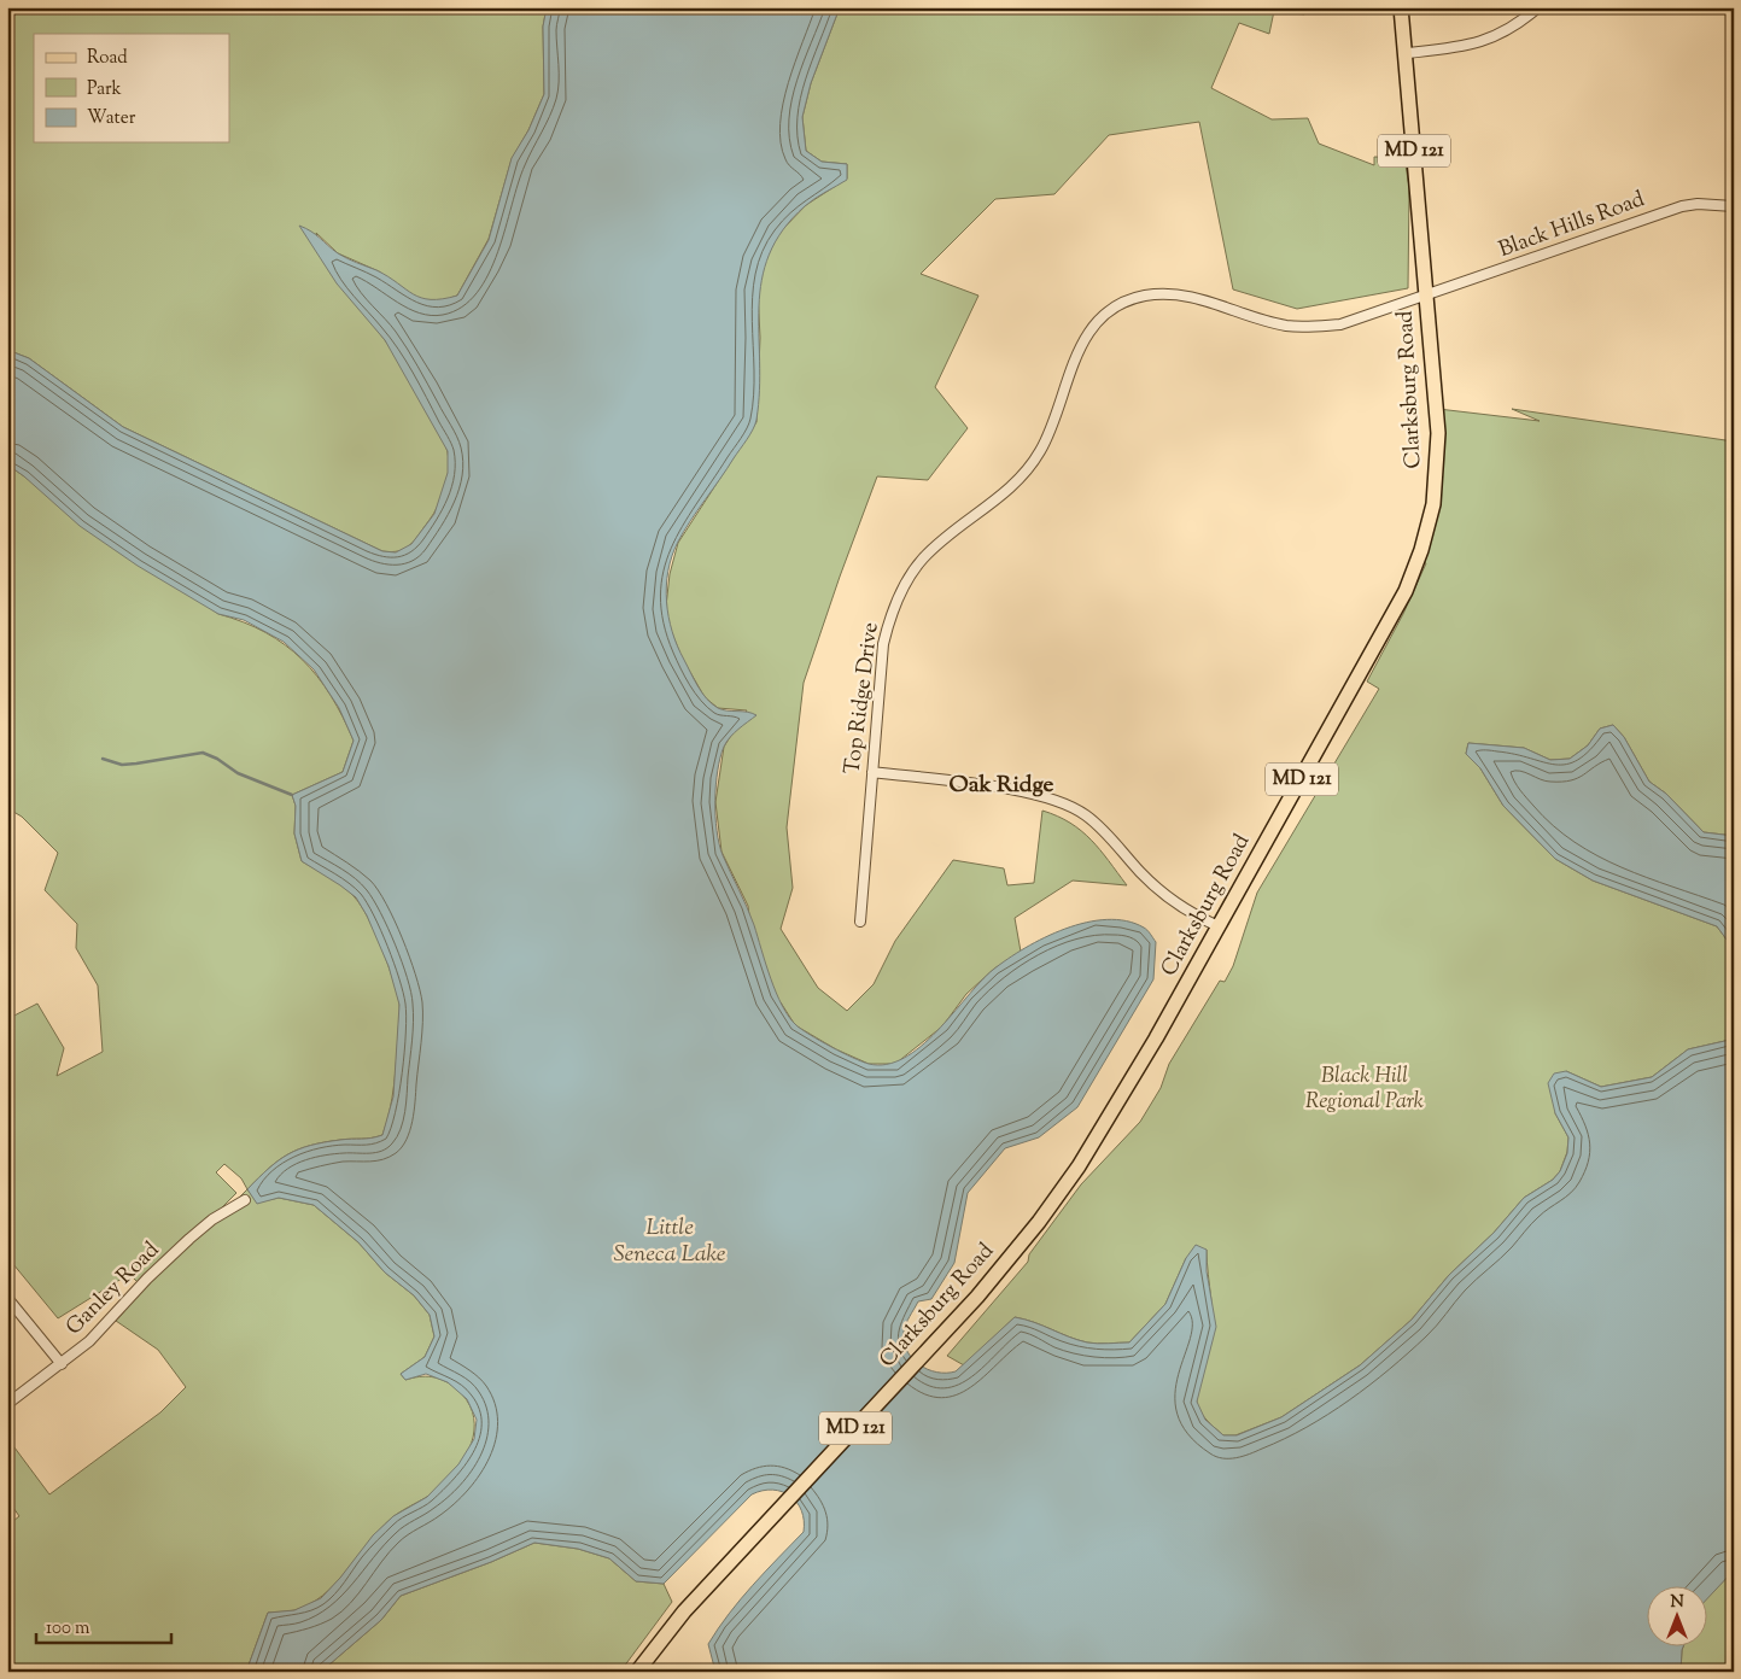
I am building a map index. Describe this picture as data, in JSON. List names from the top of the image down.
{
  "streets": {
    "main road": ["MD 121", "Clarksburg Road"],
    "street": ["Black Hills Road", "Top Ridge Drive", "Ganley Road"]
  },
  "crossings": [
    ["Black Hills Road", "Clarksburg Road"],
    ["Black Hills Road", "Top Ridge Drive"],
    ["Clarksburg Road", "Top Ridge Drive"]
  ],
  "districts": ["Oak Ridge"],
  "water": ["Little Seneca Lake"],
  "parks": ["Black Hill Regional Park"],
  "legend": ["Road", "Park", "Water"],
  "scale_bar": "100 m",
  "north": "top"
}
